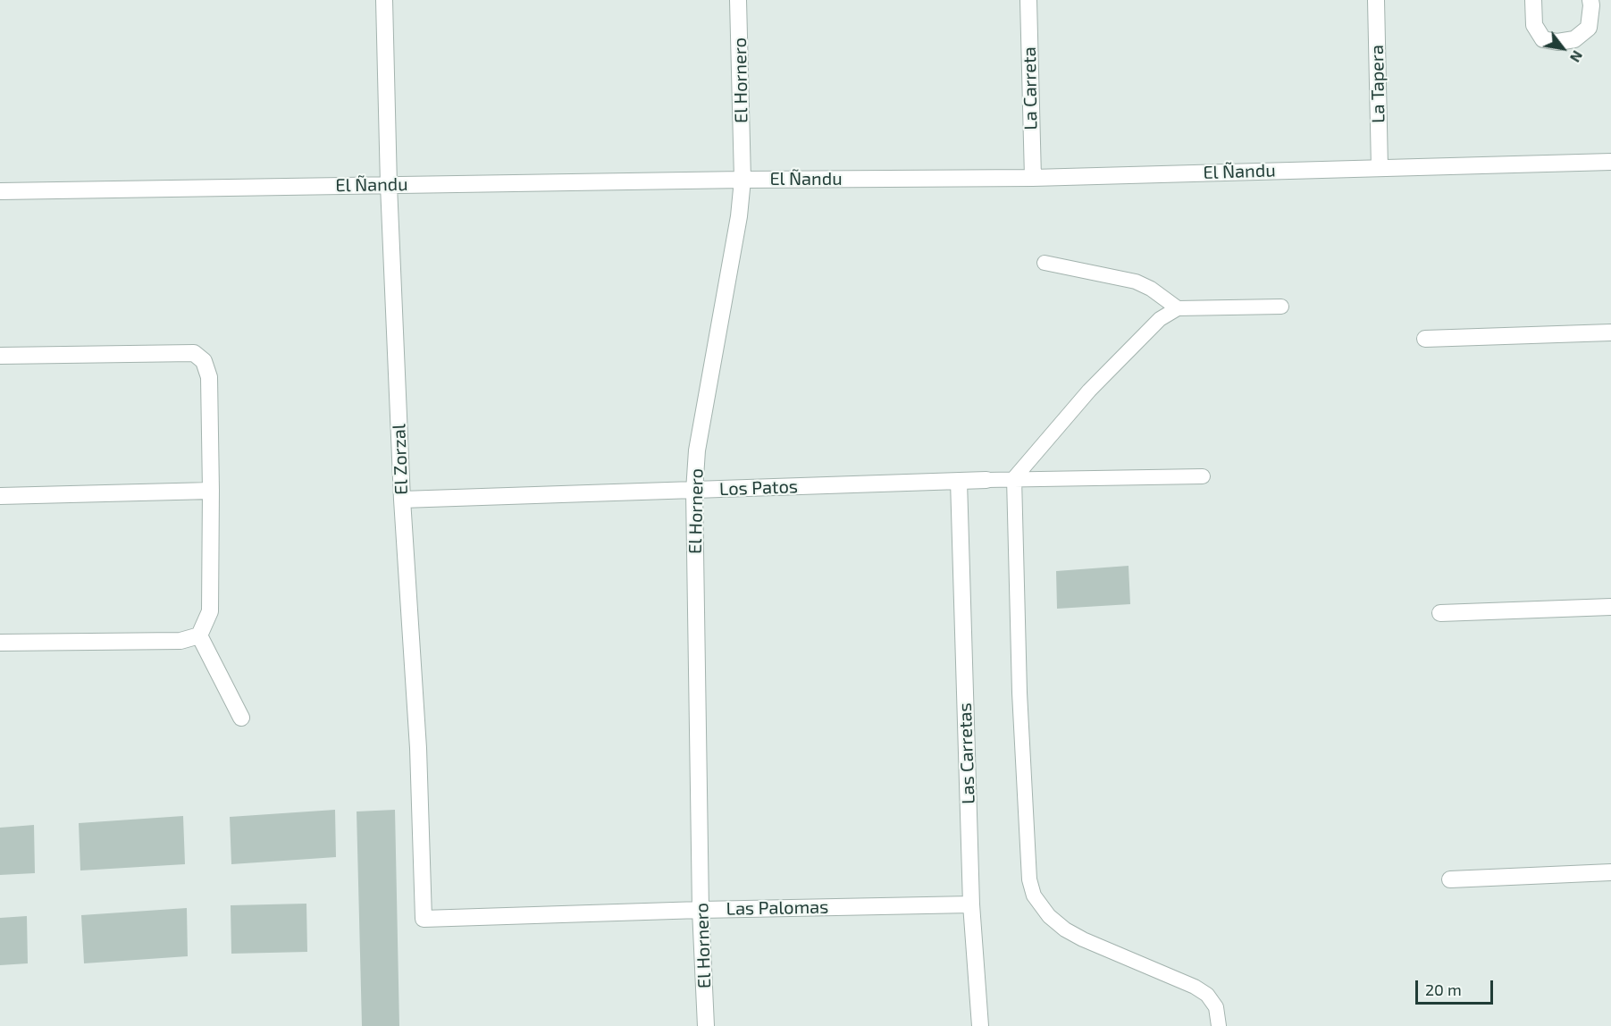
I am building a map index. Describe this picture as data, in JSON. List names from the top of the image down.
{
  "streets": {
    "street": [
      "El Hornero",
      "La Tapera",
      "La Carreta",
      "El Ñandu",
      "El Zorzal",
      "Los Patos",
      "Las Carretas",
      "Las Palomas"
    ]
  },
  "crossings": [
    ["El Hornero", "El Ñandu"],
    ["El Hornero", "Los Patos"],
    ["El Hornero", "Las Palomas"],
    ["La Tapera", "El Ñandu"],
    ["La Carreta", "El Ñandu"],
    ["El Ñandu", "El Zorzal"],
    ["El Zorzal", "Los Patos"],
    ["El Zorzal", "Las Palomas"],
    ["Los Patos", "Las Carretas"],
    ["Las Carretas", "Las Palomas"]
  ],
  "scale_bar": "20 m",
  "north": "bottom right"
}
